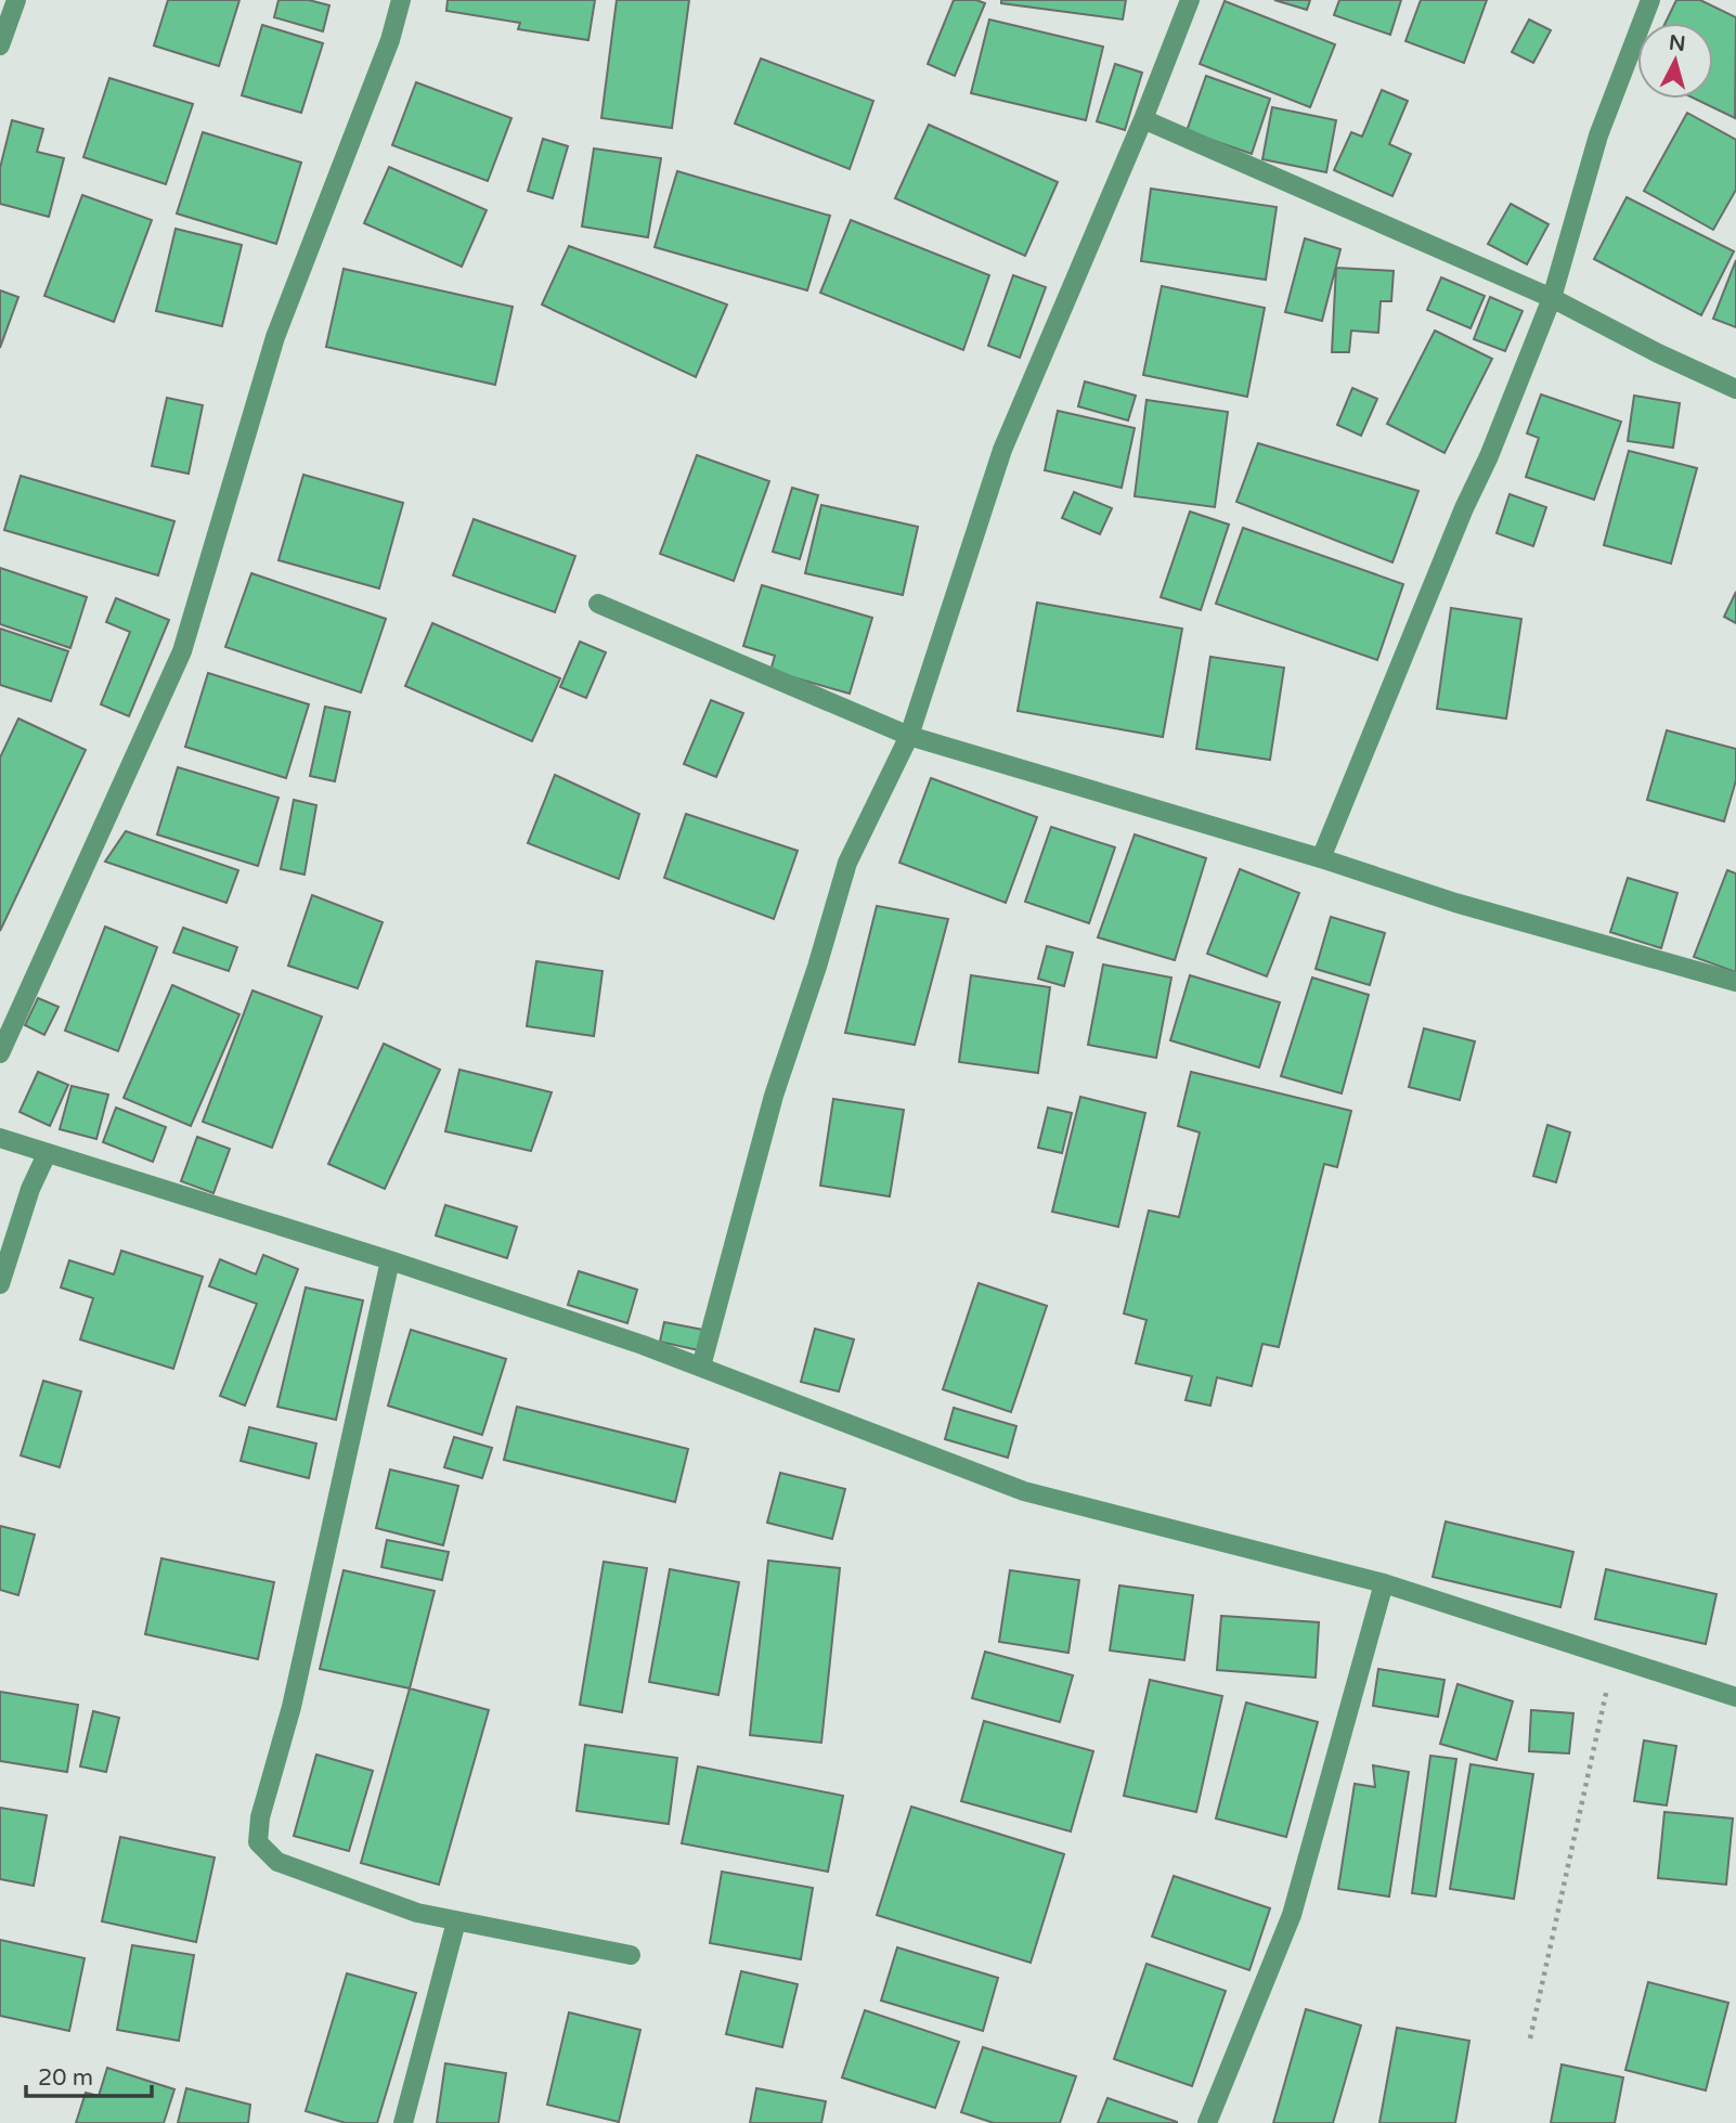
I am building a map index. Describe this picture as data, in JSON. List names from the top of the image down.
{
  "scale_bar": "20 m",
  "north": "top"
}
